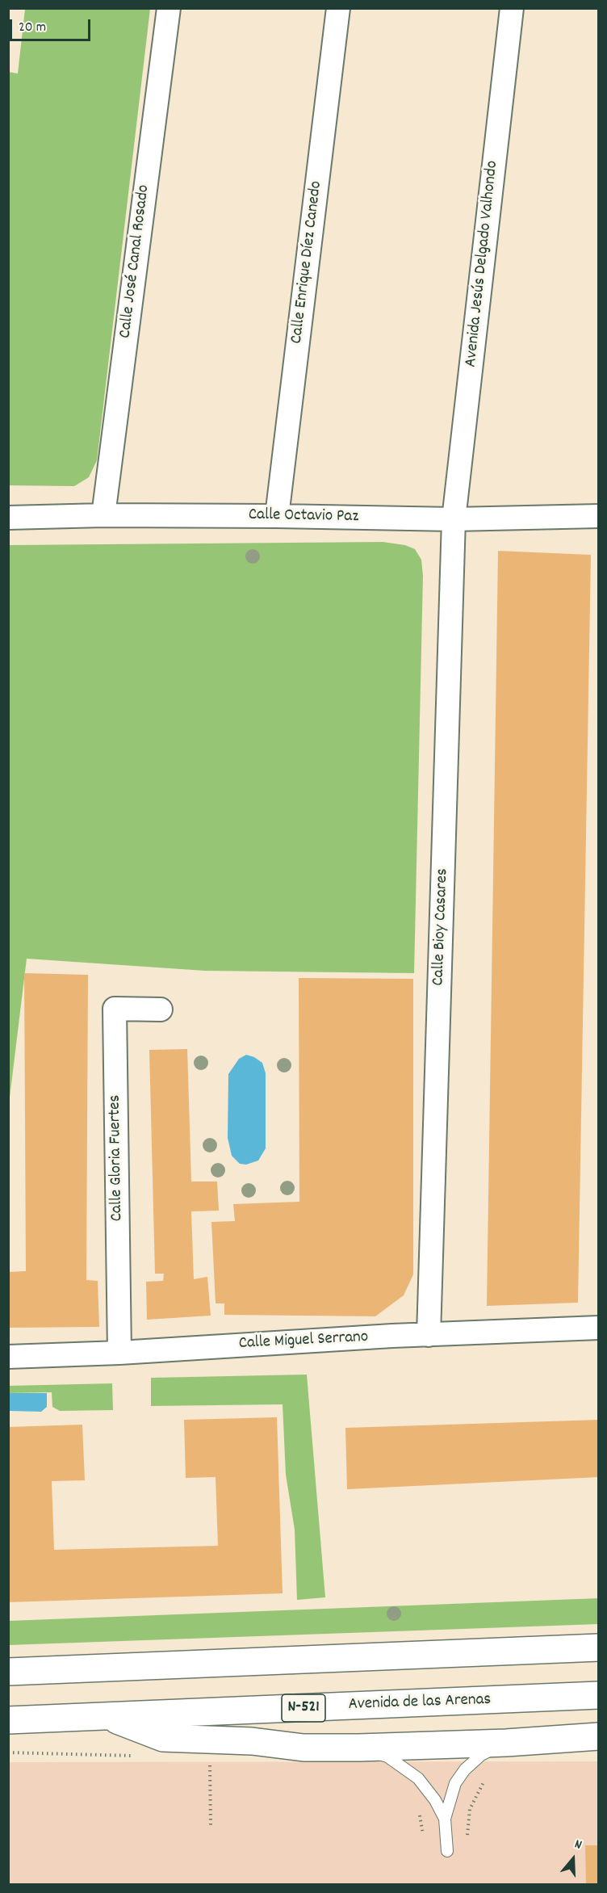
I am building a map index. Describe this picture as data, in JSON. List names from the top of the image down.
{
  "streets": {
    "highway": ["Avenida de las Arenas", "N-521"],
    "street": [
      "Calle José Canal Rosado",
      "Calle Enrique Díez Canedo",
      "Avenida Jesús Delgado Valhondo",
      "Calle Octavio Paz",
      "Calle Bioy Casares",
      "Calle Gloria Fuertes",
      "Calle Miguel Serrano"
    ]
  },
  "crossings": [
    ["Calle José Canal Rosado", "Calle Octavio Paz"],
    ["Calle Enrique Díez Canedo", "Calle Octavio Paz"],
    ["Avenida Jesús Delgado Valhondo", "Calle Octavio Paz"],
    ["Avenida Jesús Delgado Valhondo", "Calle Bioy Casares"],
    ["Calle Octavio Paz", "Calle Bioy Casares"],
    ["Calle Bioy Casares", "Calle Miguel Serrano"],
    ["Calle Gloria Fuertes", "Calle Miguel Serrano"]
  ],
  "scale_bar": "20 m",
  "north": "top"
}
